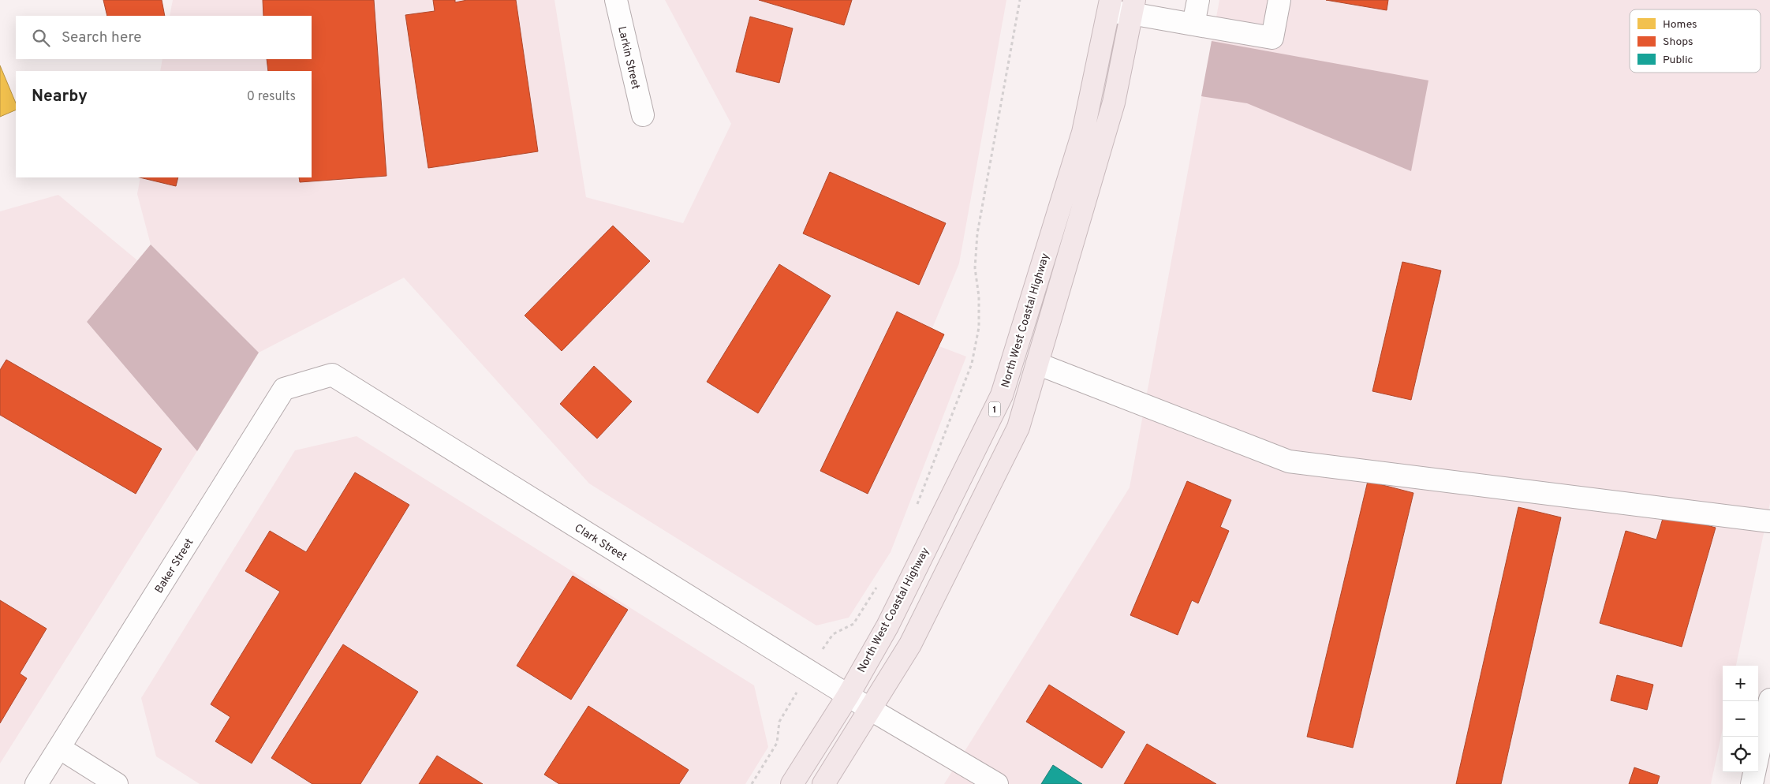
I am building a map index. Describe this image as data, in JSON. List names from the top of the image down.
{
  "streets": {
    "highway": ["North West Coastal Highway", "1"],
    "street": ["Larkin Street", "Clark Street", "Baker Street"]
  },
  "crossings": [
    ["North West Coastal Highway", "Clark Street"],
    ["Clark Street", "Baker Street"]
  ],
  "legend": ["Homes", "Shops", "Public"],
  "page": {
    "search": "Search here",
    "heading": ["Nearby", "0 results"],
    "map_buttons": ["+", "−"]
  }
}
